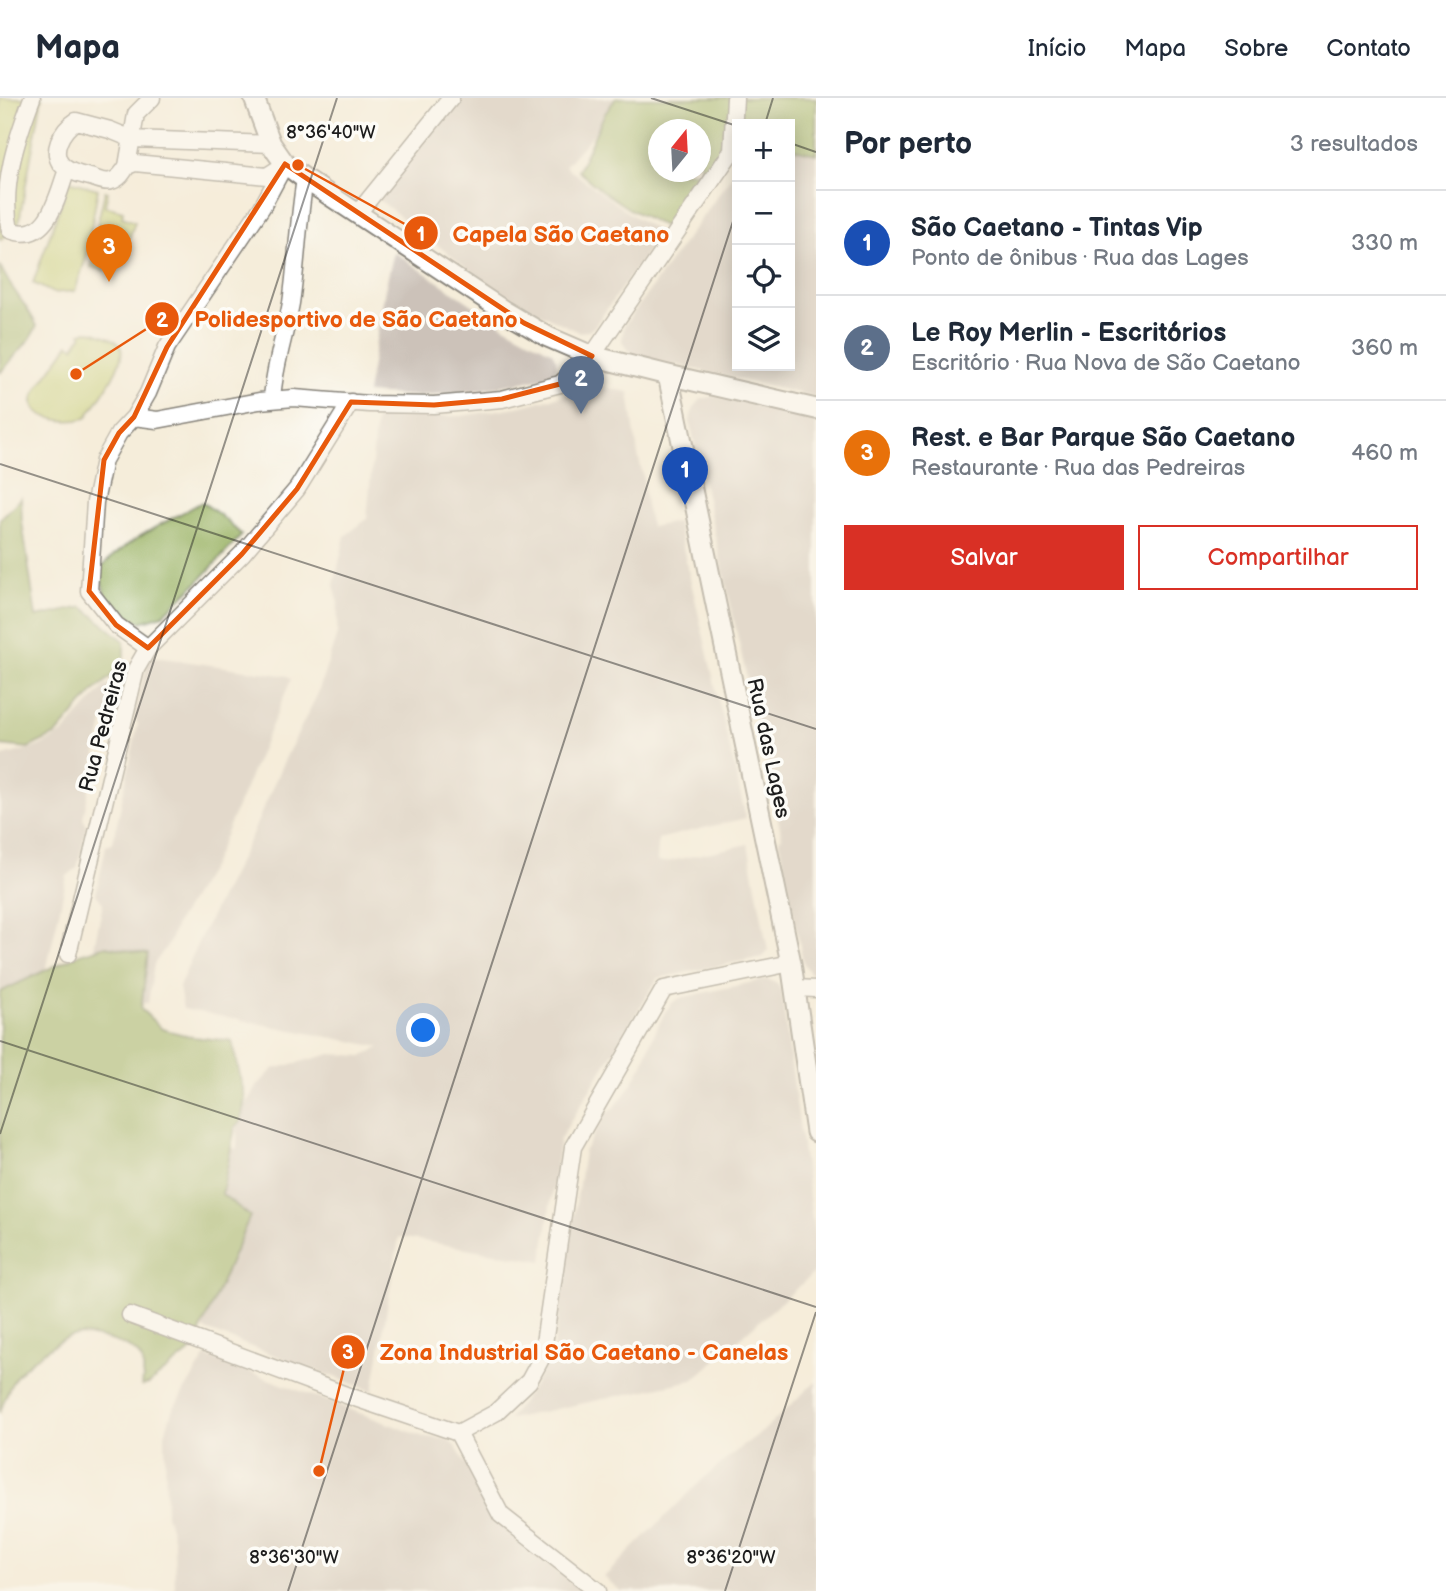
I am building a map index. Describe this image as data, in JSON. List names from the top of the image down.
{
  "streets": {
    "main road": ["Rua das Lages"],
    "street": ["Rua Pedreiras"]
  },
  "places": ["Capela São Caetano", "Polidesportivo de São Caetano", "Zona Industrial São Caetano - Canelas"],
  "north": "top",
  "page": {
    "header": "Mapa",
    "nav": [
      "Início",
      "Mapa",
      "Sobre",
      "Contato"
    ],
    "heading": ["Por perto", "3 resultados"],
    "map_buttons": ["+", "−"],
    "list": [
      {
        "mark": "1",
        "name": "São Caetano - Tintas Vip",
        "note": "Ponto de ônibus · Rua das Lages",
        "value": "330 m"
      },
      {
        "mark": "2",
        "name": "Le Roy Merlin - Escritórios",
        "note": "Escritório · Rua Nova de São Caetano",
        "value": "360 m"
      },
      {
        "mark": "3",
        "name": "Rest. e Bar Parque São Caetano",
        "note": "Restaurante · Rua das Pedreiras",
        "value": "460 m"
      }
    ],
    "pins": ["3", "2", "1"],
    "buttons": ["Salvar", "Compartilhar"]
  },
  "coordinates": ["8°36'40\"W", "8°36'30\"W", "8°36'20\"W"]
}
